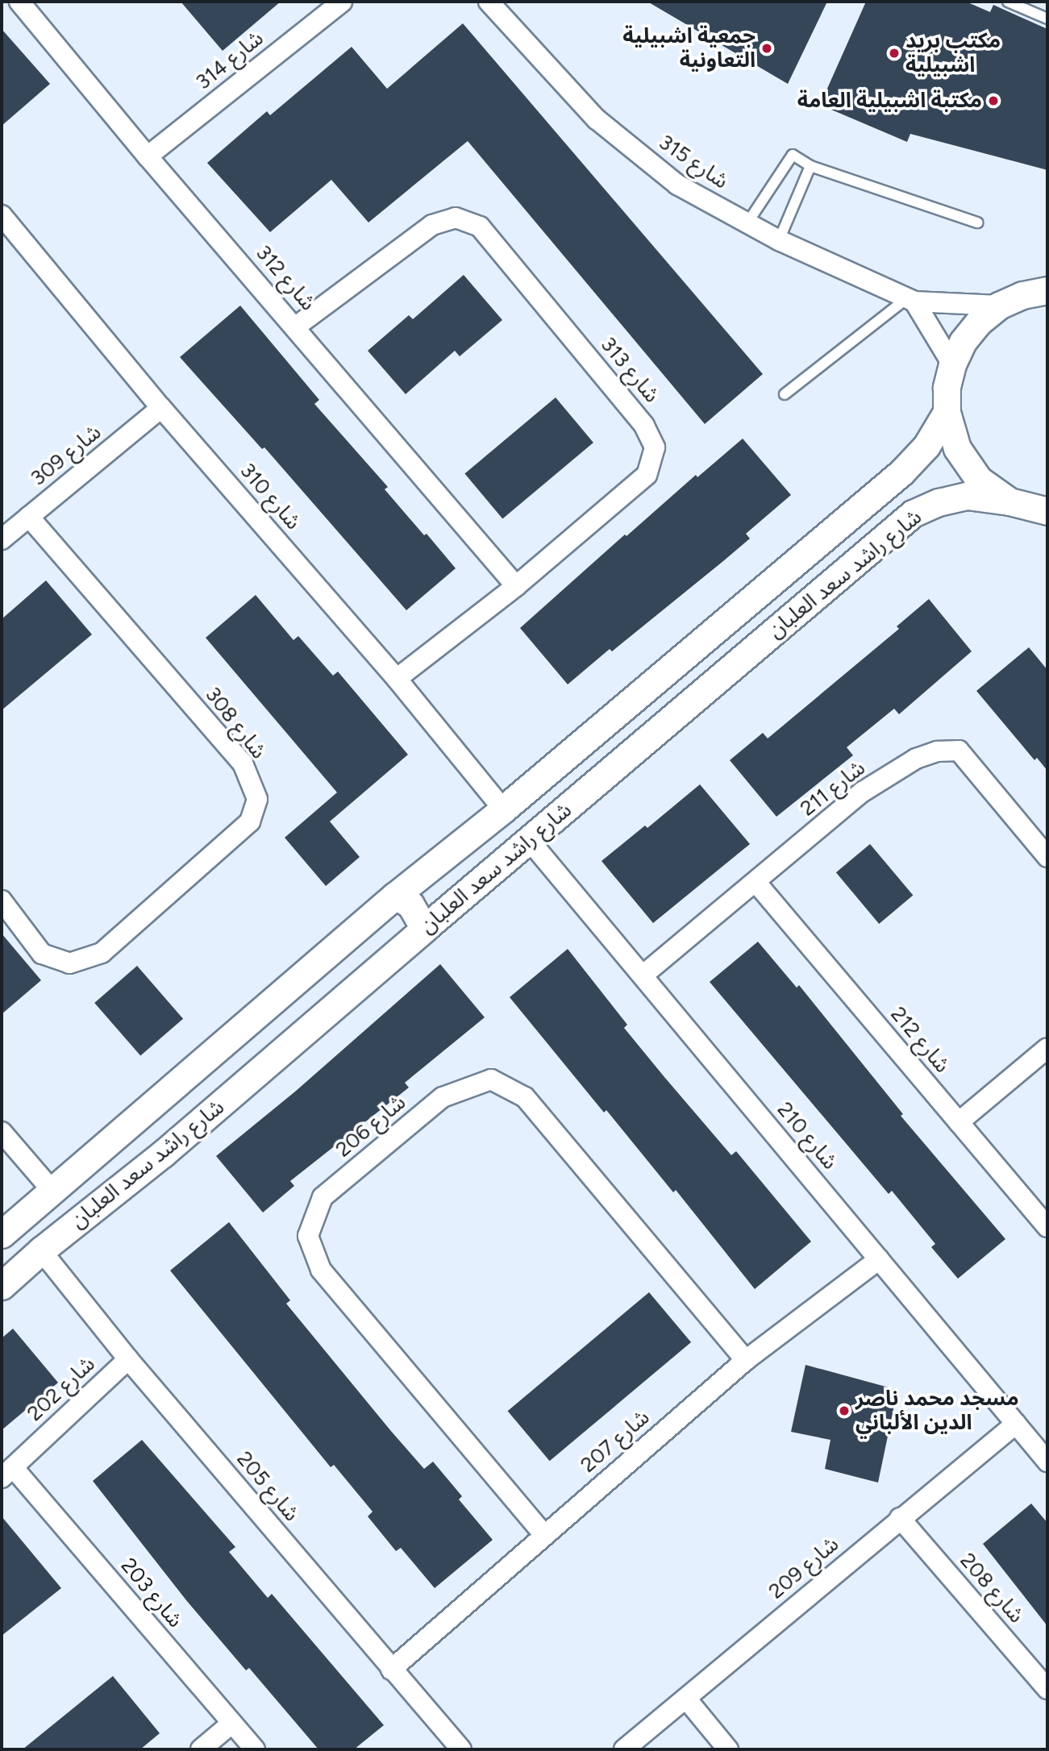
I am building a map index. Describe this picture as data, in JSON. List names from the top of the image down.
{
  "streets": {
    "main road": ["شارع راشد سعد العلبان"],
    "street": [
      "شارع 314",
      "شارع 315",
      "شارع 312",
      "شارع 313",
      "شارع 309",
      "شارع 310",
      "شارع 308",
      "شارع 211",
      "شارع 212",
      "شارع 206",
      "شارع 210",
      "شارع 202",
      "شارع 207",
      "شارع 205",
      "شارع 209",
      "شارع 208",
      "شارع 203"
    ]
  },
  "crossings": [
    ["شارع 314", "شارع 312"],
    ["شارع 312", "شارع 313"],
    ["شارع 313", "شارع 310"],
    ["شارع 309", "شارع 310"],
    ["شارع 309", "شارع 308"],
    ["شارع 310", "شارع راشد سعد العلبان"],
    ["شارع راشد سعد العلبان", "شارع 210"],
    ["شارع راشد سعد العلبان", "شارع 205"],
    ["شارع 211", "شارع 212"],
    ["شارع 211", "شارع 210"],
    ["شارع 206", "شارع 207"],
    ["شارع 210", "شارع 207"],
    ["شارع 210", "شارع 209"],
    ["شارع 202", "شارع 205"],
    ["شارع 202", "شارع 203"],
    ["شارع 207", "شارع 205"],
    ["شارع 209", "شارع 208"]
  ],
  "places": [
    "جمعية اشبيلية التعاونية",
    "مكتب بريد اشبيلية",
    "مكتبة اشبيلية العامة",
    "مسجد محمد ناصر الدين الألباني"
  ]
}
